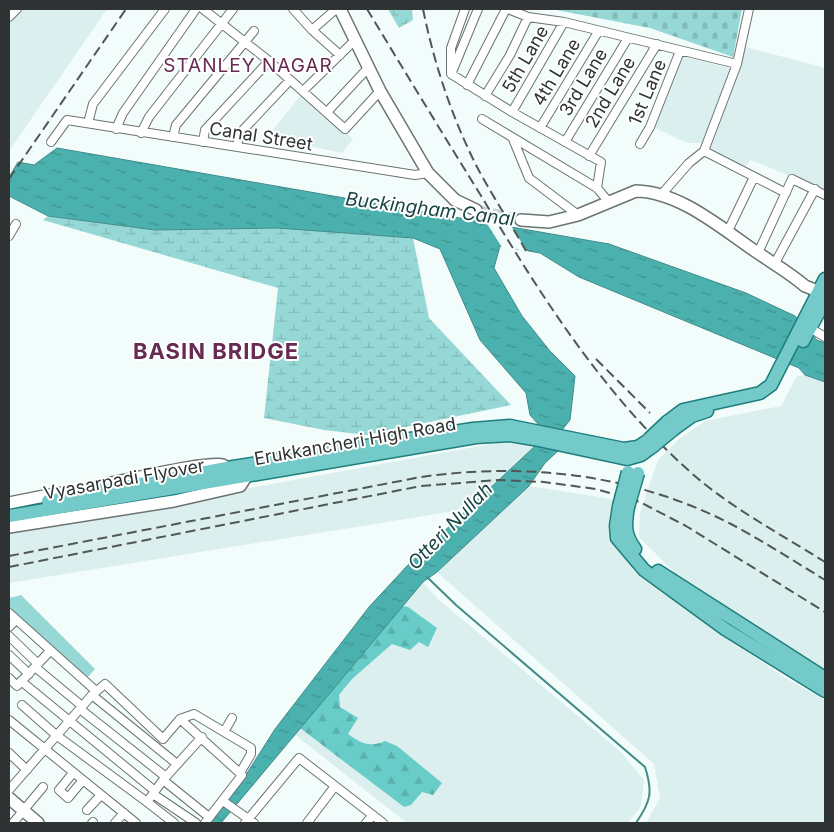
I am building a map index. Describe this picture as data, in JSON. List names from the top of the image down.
{
  "streets": {
    "main road": ["Erukkancheri High Road", "Vyasarpadi Flyover"],
    "street": [
      "5th Lane",
      "4th Lane",
      "3rd Lane",
      "2nd Lane",
      "1st Lane",
      "Canal Street"
    ]
  },
  "crossings": [
    ["Erukkancheri High Road", "Vyasarpadi Flyover"]
  ],
  "districts": ["STANLEY NAGAR", "BASIN BRIDGE"],
  "water": ["Buckingham Canal", "Otteri Nullah"]
}
